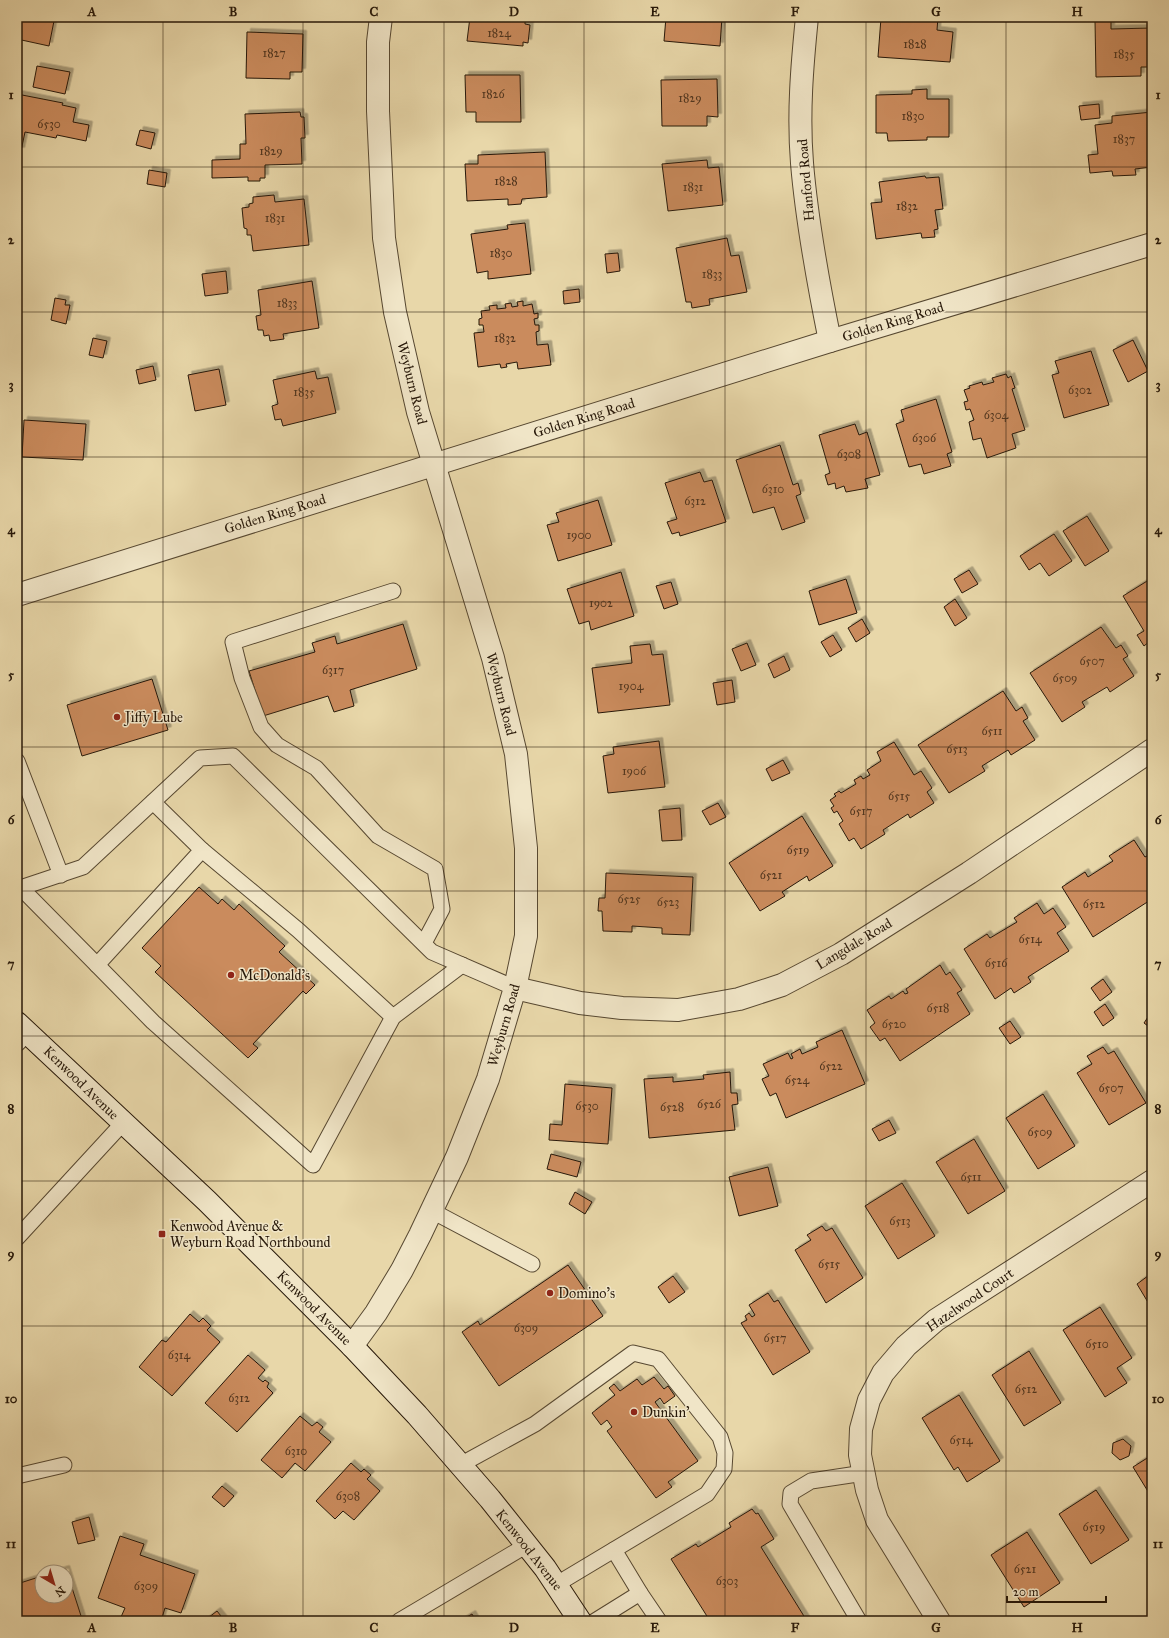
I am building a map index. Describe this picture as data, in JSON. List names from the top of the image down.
{
  "streets": {
    "street": [
      "Hanford Road",
      "Golden Ring Road",
      "Weyburn Road",
      "Langdale Road",
      "Kenwood Avenue",
      "Hazelwood Court"
    ]
  },
  "crossings": [
    ["Hanford Road", "Golden Ring Road"],
    ["Golden Ring Road", "Weyburn Road"],
    ["Weyburn Road", "Langdale Road"],
    ["Weyburn Road", "Kenwood Avenue"]
  ],
  "places": {
    "other": [
      "Jiffy Lube",
      "McDonald's",
      "Domino's",
      "Dunkin'"
    ],
    "transit": ["Kenwood Avenue & Weyburn Road Northbound"]
  },
  "house_numbers": [
    "1824",
    "1828",
    "1827",
    "1835",
    "1826",
    "1829",
    "1830",
    "6530",
    "1837",
    "1829",
    "1828",
    "1831",
    "1832",
    "1831",
    "1830",
    "1833",
    "1833",
    "1832",
    "6302",
    "1835",
    "6304",
    "6306",
    "6308",
    "6310",
    "6312",
    "1900",
    "1902",
    "6507",
    "6317",
    "6509",
    "1904",
    "6511",
    "6513",
    "1906",
    "6515",
    "6517",
    "6519",
    "6521",
    "6525",
    "6523",
    "6512",
    "6514",
    "6516",
    "6518",
    "6520",
    "6522",
    "6524",
    "6507",
    "6526",
    "6530",
    "6528",
    "6509",
    "6511",
    "6513",
    "6515",
    "6309",
    "6517",
    "6510",
    "6314",
    "6512",
    "6312",
    "6514",
    "6310",
    "6308",
    "6519",
    "6521",
    "6303",
    "6309"
  ],
  "scale_bar": "20 m",
  "north": "bottom right",
  "grid": {
    "columns": [
      "A",
      "B",
      "C",
      "D",
      "E",
      "F",
      "G",
      "H"
    ],
    "rows": [
      "1",
      "2",
      "3",
      "4",
      "5",
      "6",
      "7",
      "8",
      "9",
      "10",
      "11"
    ]
  }
}
